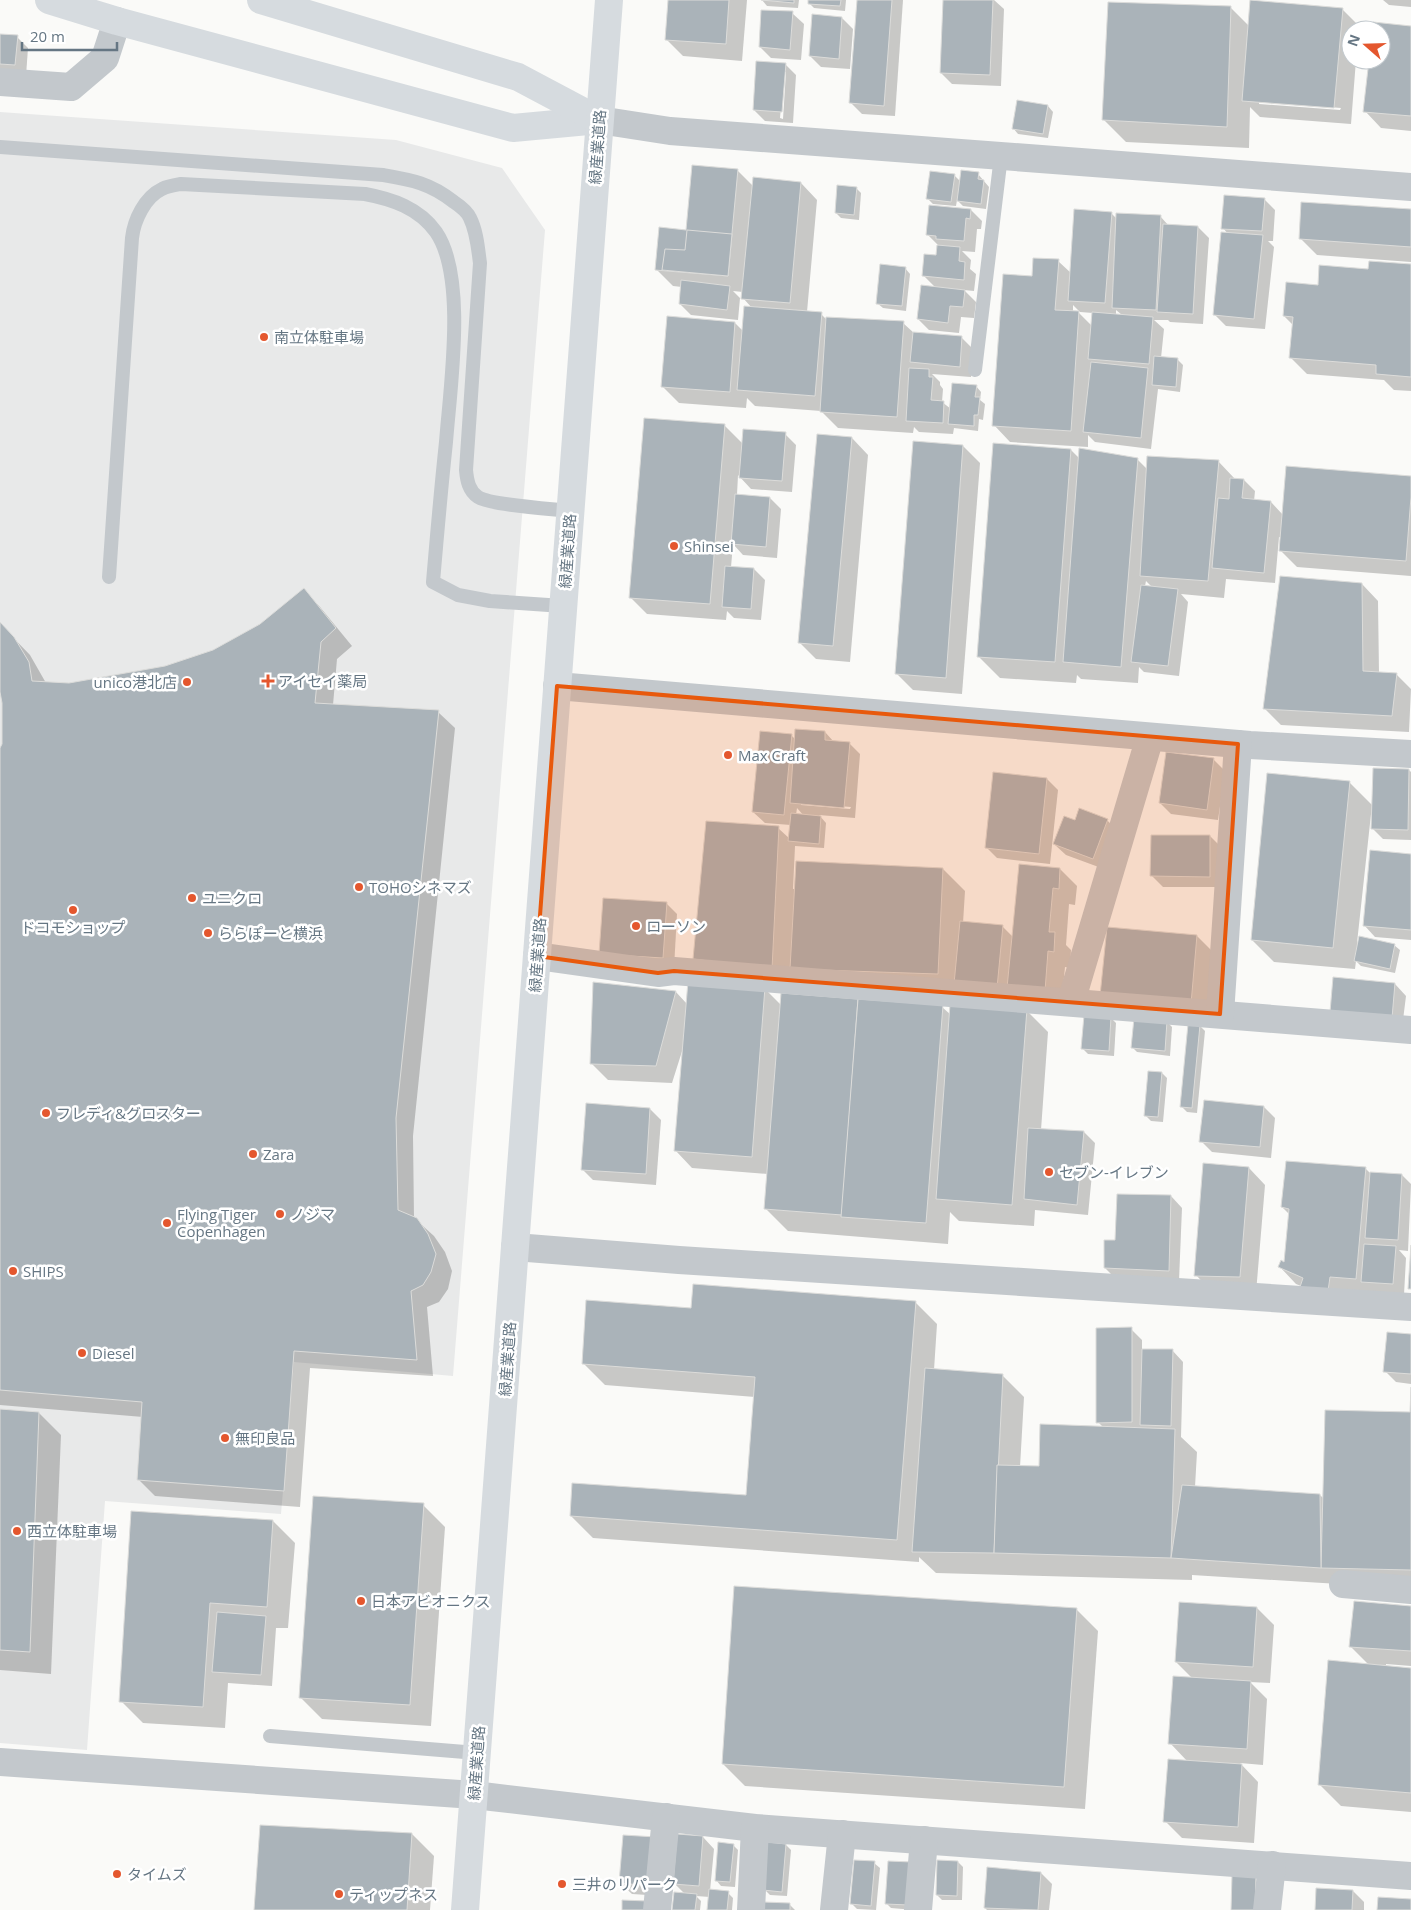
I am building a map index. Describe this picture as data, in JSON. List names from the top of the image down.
{
  "streets": {
    "street": ["緑産業道路"]
  },
  "places": {
    "other": [
      "南立体駐車場",
      "Shinsei",
      "unico港北店",
      "Max Craft",
      "TOHOシネマズ",
      "ユニクロ",
      "ドコモショップ",
      "ローソン",
      "ららぽーと横浜",
      "フレディ&グロスター",
      "Zara",
      "セブン-イレブン",
      "ノジマ",
      "Flying Tiger Copenhagen",
      "SHIPS",
      "Diesel",
      "無印良品",
      "西立体駐車場",
      "日本アビオニクス",
      "タイムズ",
      "三井のリパーク",
      "ティップネス"
    ],
    "health": ["アイセイ薬局"]
  },
  "scale_bar": "20 m",
  "north": "left"
}
